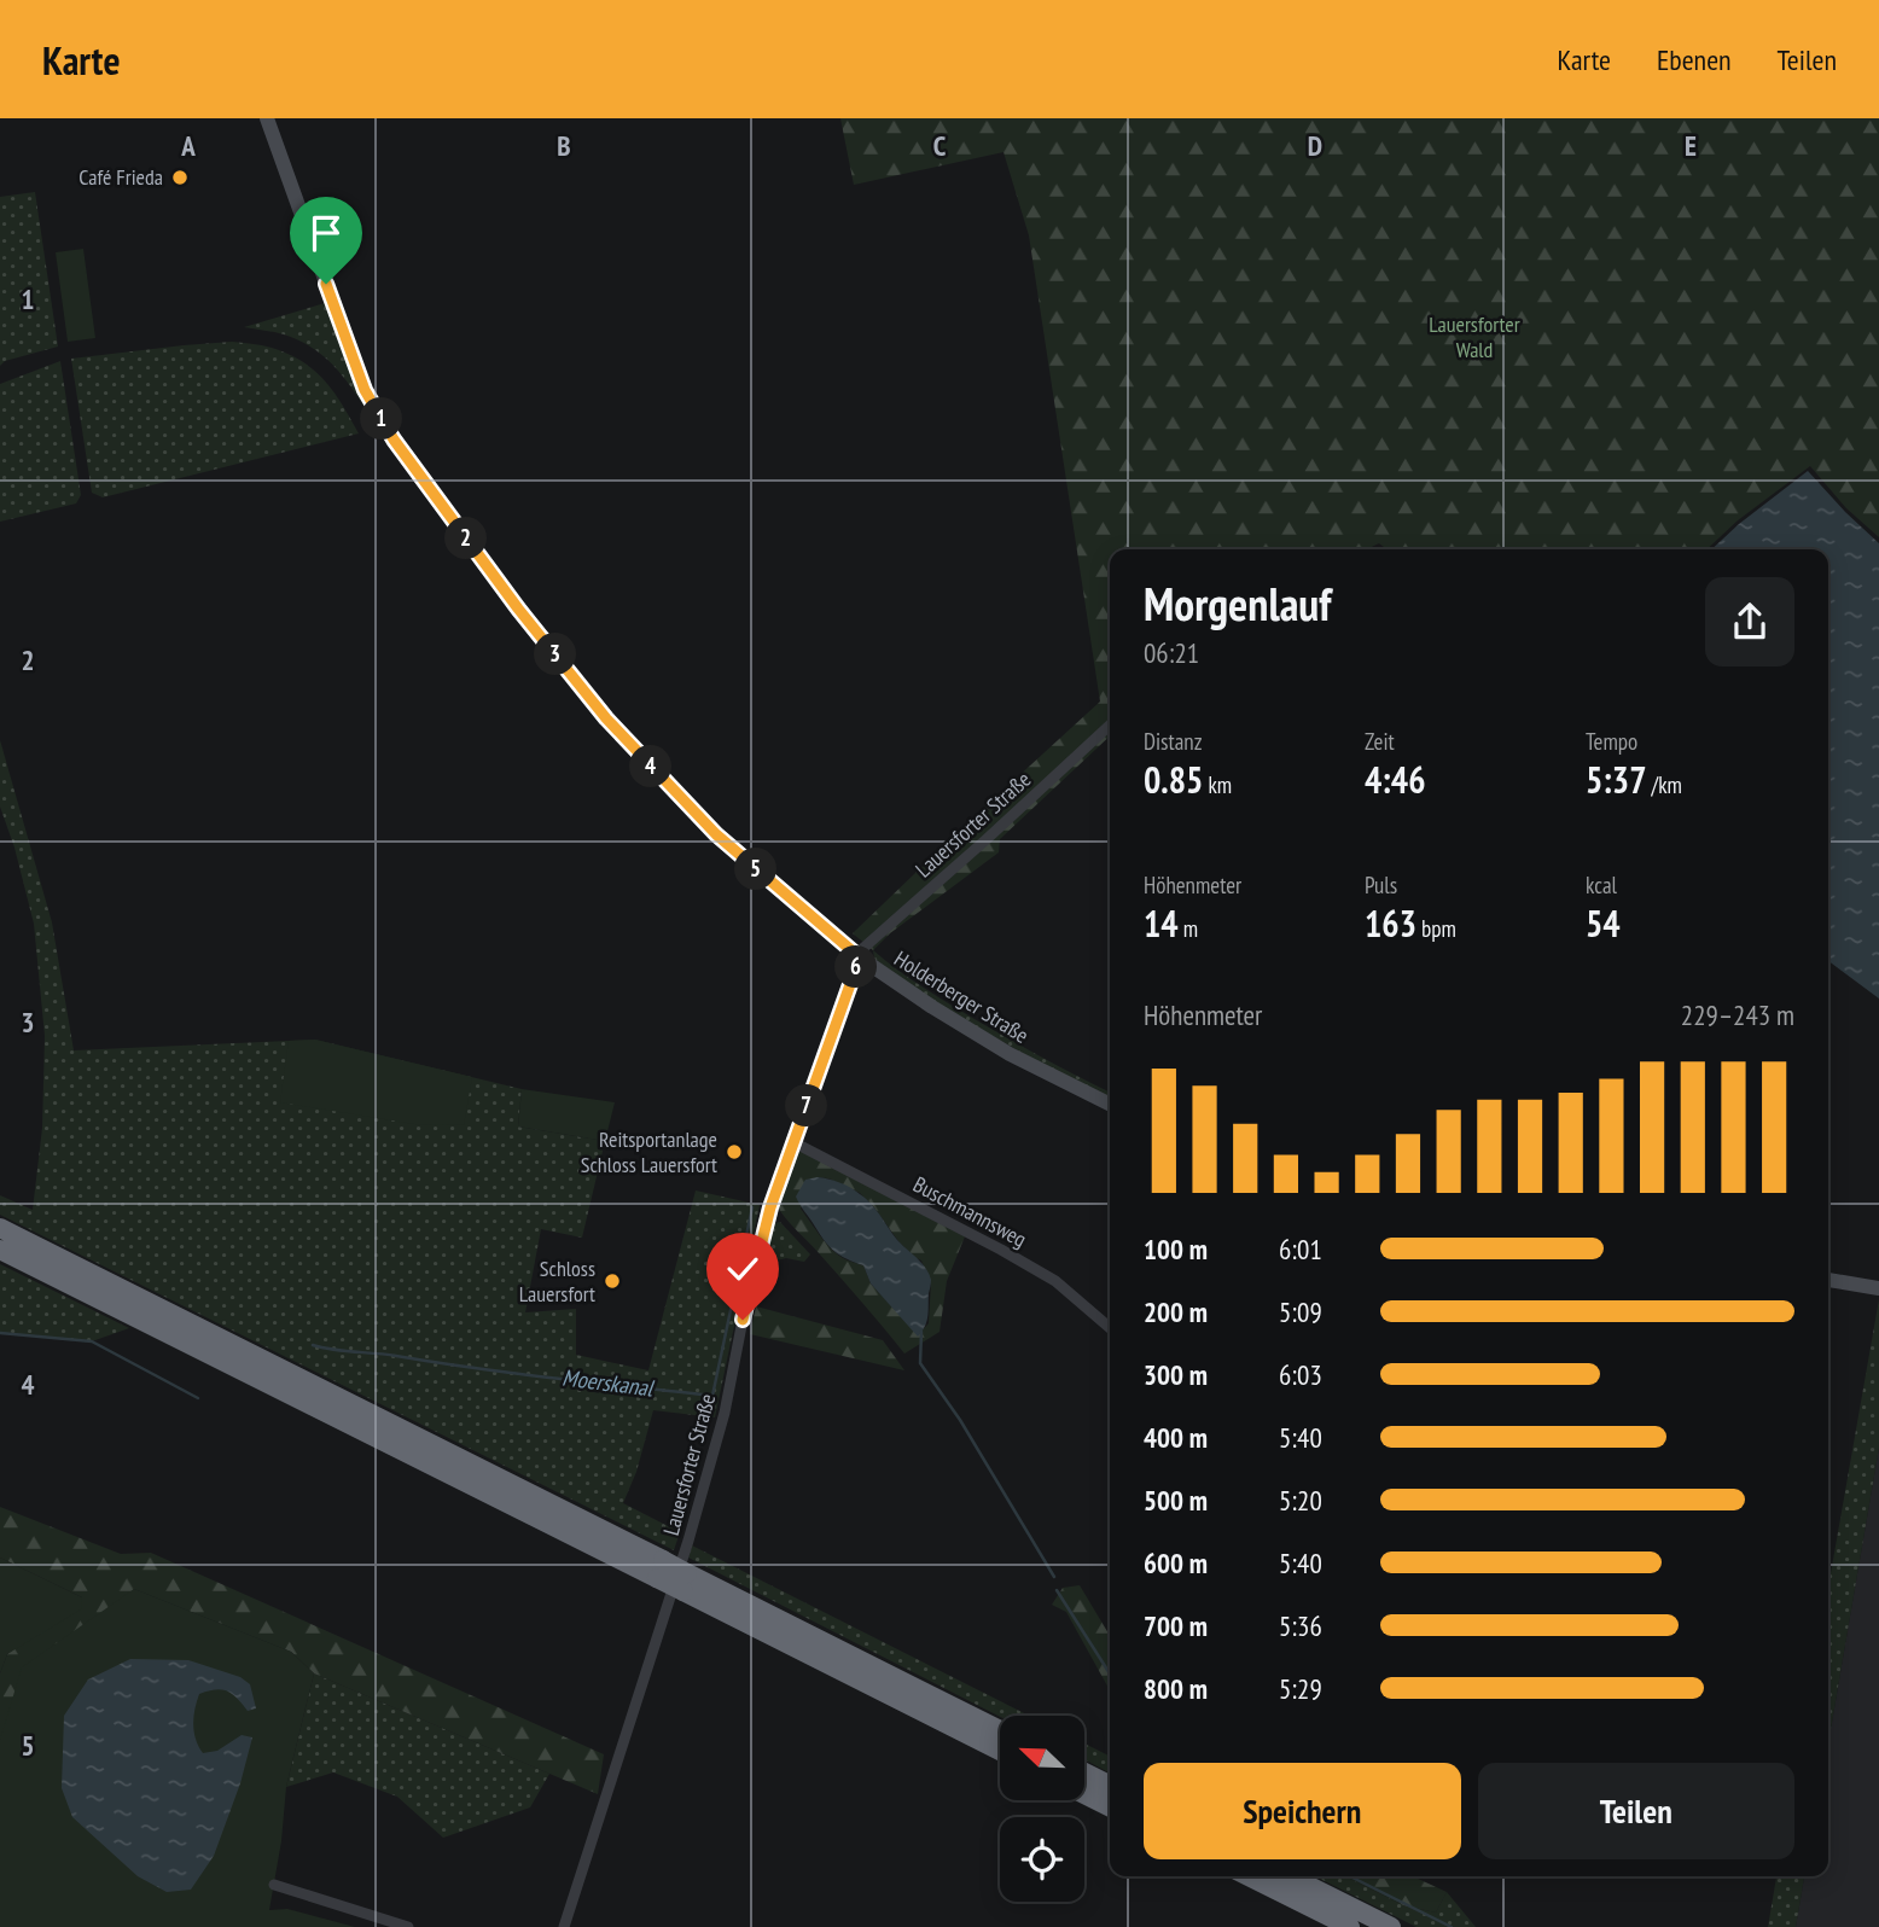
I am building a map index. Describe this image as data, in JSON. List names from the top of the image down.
{
  "streets": {
    "main road": ["Holderberger Straße"],
    "street": ["Lauersforter Straße", "Buschmannsweg"]
  },
  "crossings": [
    ["Lauersforter Straße", "Holderberger Straße"],
    ["Lauersforter Straße", "Buschmannsweg"]
  ],
  "water": ["Moerskanal"],
  "parks": ["Lauersforter Wald"],
  "places": ["Café Frieda", "Reitsportanlage Schloss Lauersfort", "Schloss Lauersfort"],
  "north": "top left",
  "page": {
    "header": "Karte",
    "nav": ["Karte", "Ebenen", "Teilen"],
    "pins": [
      "1",
      "2",
      "3",
      "4",
      "5",
      "6",
      "7"
    ],
    "heading": ["Morgenlauf", "06:21"],
    "stats": [
      ["Distanz", "0.85 km"],
      ["Zeit", "4:46"],
      ["Tempo", "5:37 /km"],
      ["Höhenmeter", "14 m"],
      ["Puls", "163 bpm"],
      ["kcal", "54"]
    ],
    "chart": ["Höhenmeter", "229–243 m"],
    "list": [
      {
        "name": "100 m",
        "note": "6:01"
      },
      {
        "name": "200 m",
        "note": "5:09"
      },
      {
        "name": "300 m",
        "note": "6:03"
      },
      {
        "name": "400 m",
        "note": "5:40"
      },
      {
        "name": "500 m",
        "note": "5:20"
      },
      {
        "name": "600 m",
        "note": "5:40"
      },
      {
        "name": "700 m",
        "note": "5:36"
      },
      {
        "name": "800 m",
        "note": "5:29"
      }
    ],
    "buttons": ["Speichern", "Teilen"]
  },
  "grid": {
    "columns": [
      "A",
      "B",
      "C",
      "D",
      "E"
    ],
    "rows": [
      "1",
      "2",
      "3",
      "4",
      "5"
    ]
  }
}
